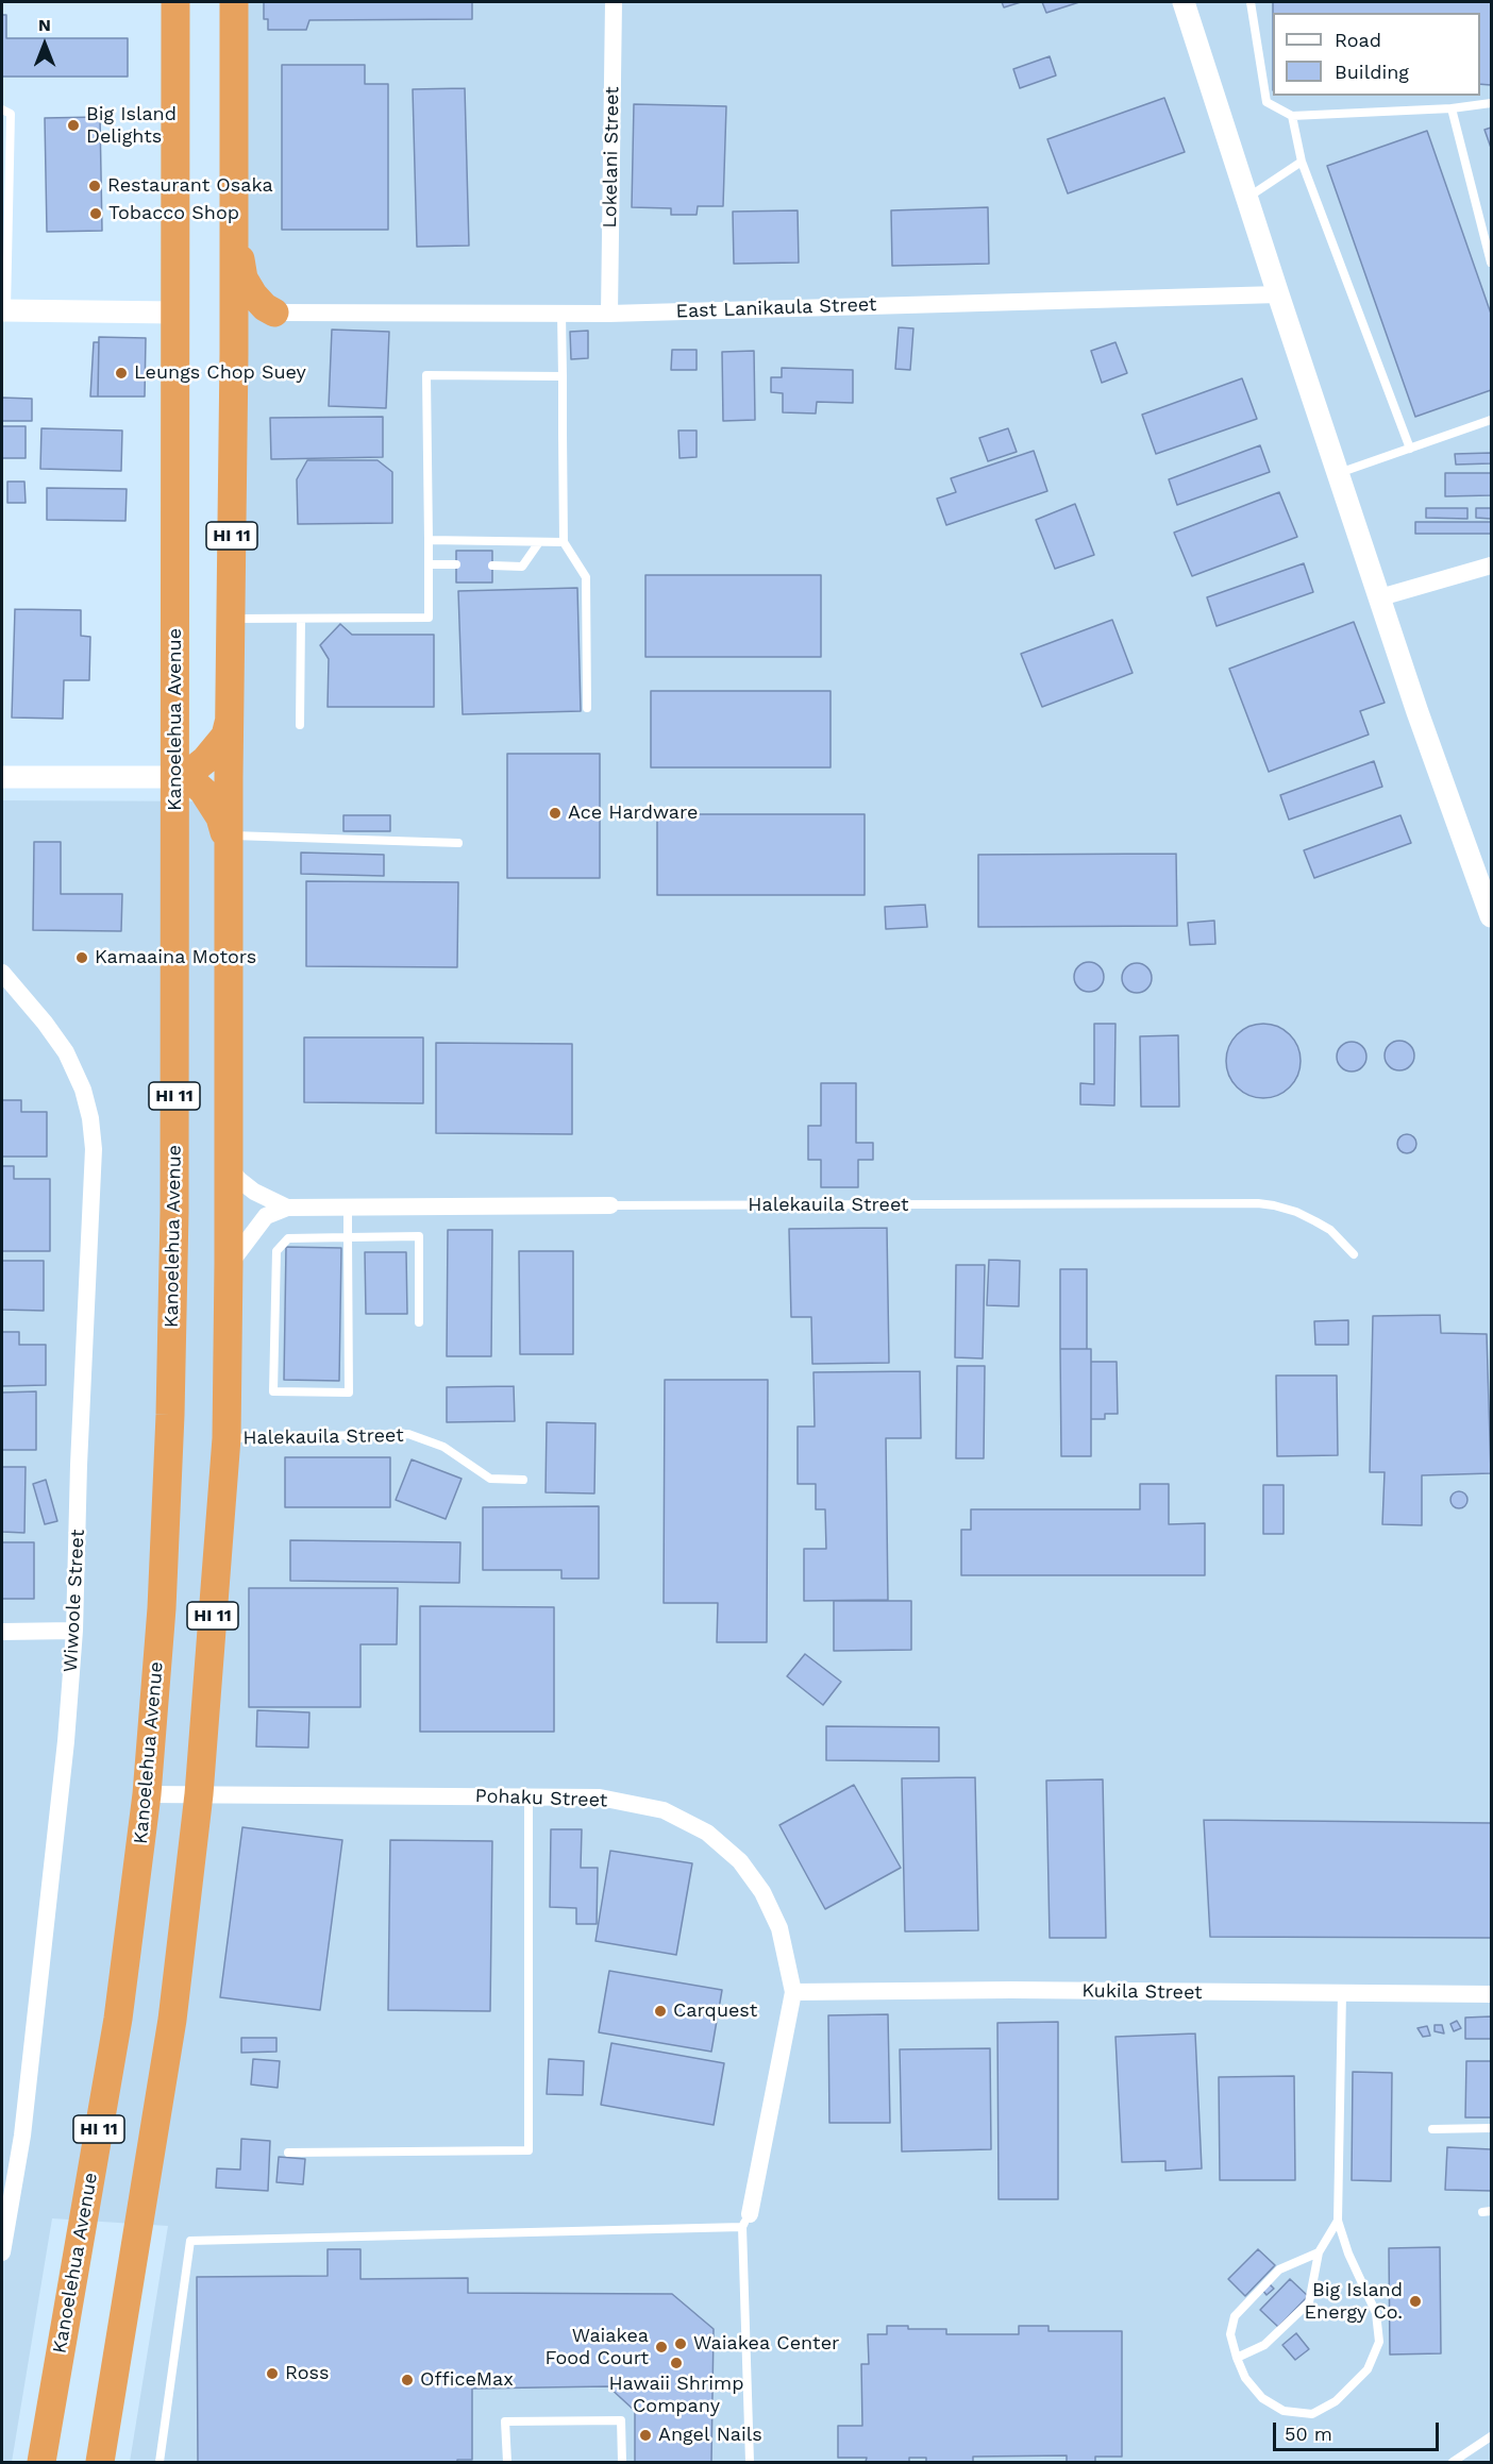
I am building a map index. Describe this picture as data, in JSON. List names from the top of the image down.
{
  "streets": {
    "highway": ["HI 11", "Kanoelehua Avenue"],
    "street": [
      "Lokelani Street",
      "East Lanikaula Street",
      "Halekauila Street",
      "Wiwoole Street",
      "Pohaku Street",
      "Kukila Street"
    ]
  },
  "crossings": [
    ["Lokelani Street", "East Lanikaula Street"],
    ["HI 11", "Halekauila Street"],
    ["HI 11", "Pohaku Street"],
    ["Kanoelehua Avenue", "Pohaku Street"],
    ["Pohaku Street", "Kukila Street"]
  ],
  "places": [
    "Big Island Delights",
    "Restaurant Osaka",
    "Tobacco Shop",
    "Leungs Chop Suey",
    "Ace Hardware",
    "Kamaaina Motors",
    "Carquest",
    "Big Island Energy Co.",
    "Waiakea Center",
    "Waiakea Food Court",
    "Hawaii Shrimp Company",
    "Ross",
    "OfficeMax",
    "Angel Nails"
  ],
  "legend": ["Road", "Building"],
  "scale_bar": "50 m",
  "north": "top"
}
